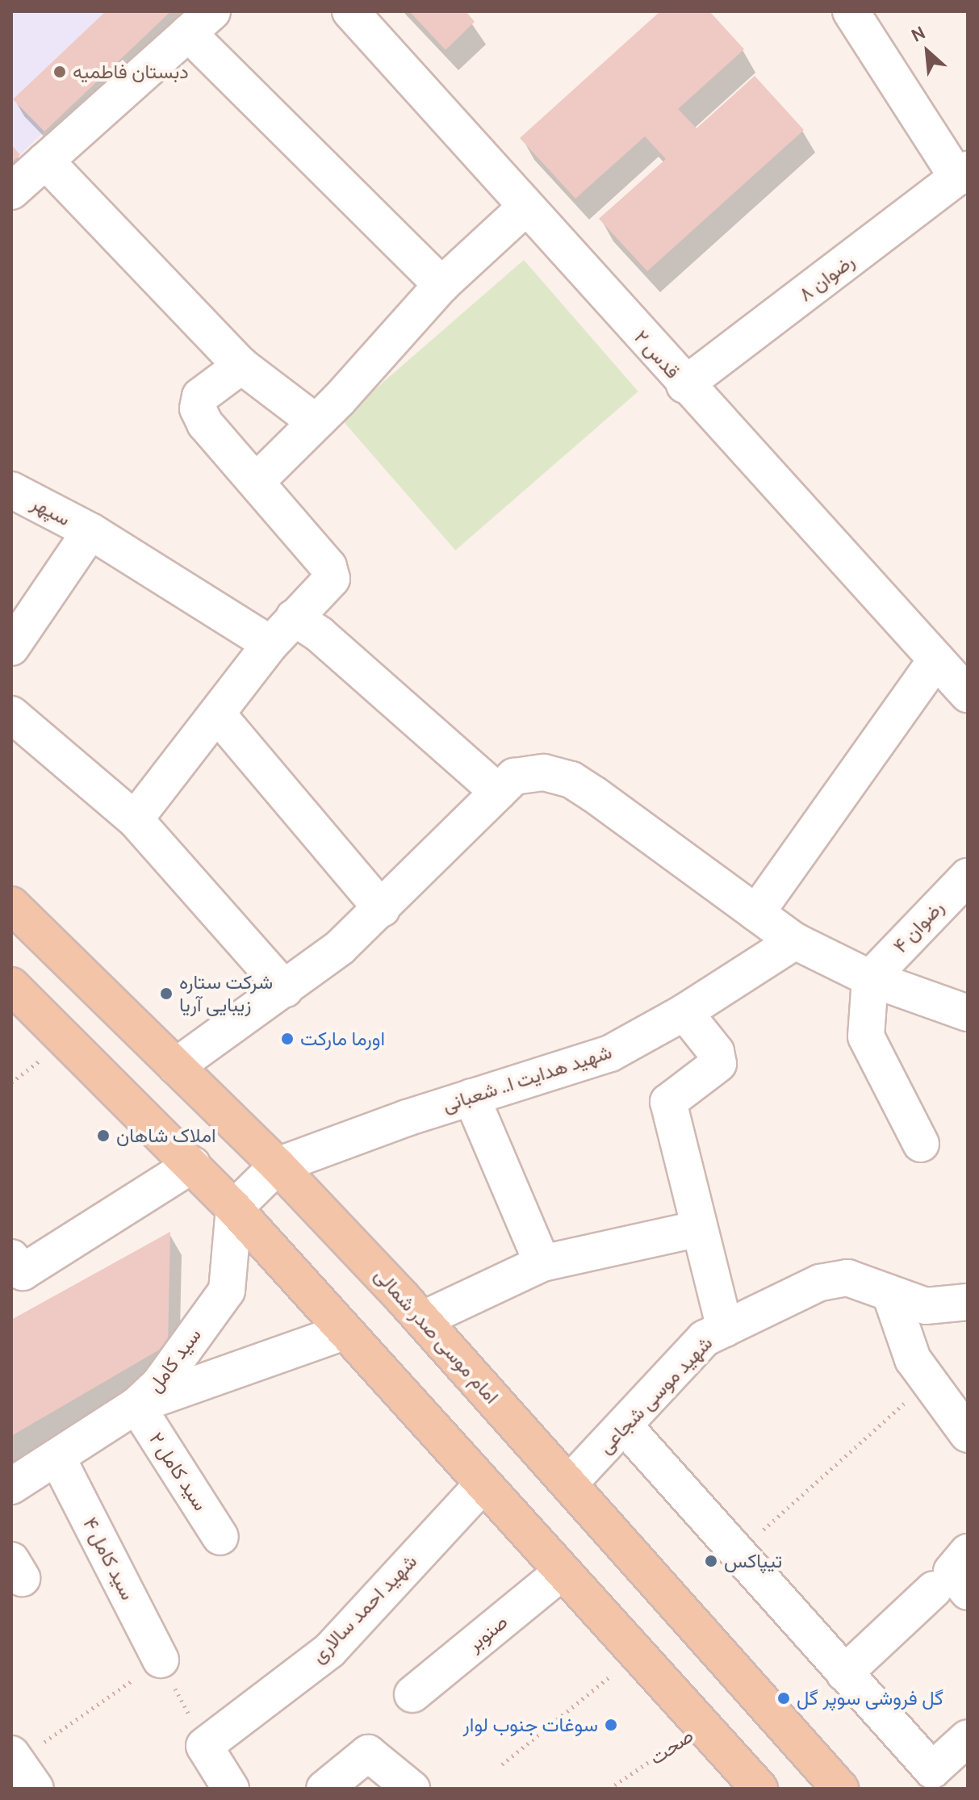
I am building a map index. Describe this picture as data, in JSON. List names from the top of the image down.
{
  "streets": {
    "main road": ["امام موسی صدر شمالی"],
    "street": [
      "رضوان ۸",
      "قدس ۲",
      "سپهر",
      "رضوان ۴",
      "شهید هدایت ا.. شعبانی",
      "سید کامل",
      "شهید موسی شجاعی",
      "سید کامل ۲",
      "سید کامل ۴",
      "شهید احمد سالاری",
      "صنوبر"
    ],
    "path": ["صحت"]
  },
  "crossings": [
    ["رضوان ۸", "قدس ۲"],
    ["شهید هدایت ا.. شعبانی", "امام موسی صدر شمالی"],
    ["امام موسی صدر شمالی", "شهید موسی شجاعی"],
    ["سید کامل", "سید کامل ۲"],
    ["سید کامل", "سید کامل ۴"]
  ],
  "places": [
    "دبستان فاطمیه",
    "شرکت ستاره زیبایی آریا",
    "اورما مارکت",
    "املاک شاهان",
    "تیپاکس",
    "گل فروشی سوپر گل",
    "سوغات جنوب لوار"
  ],
  "north": "top left"
}
